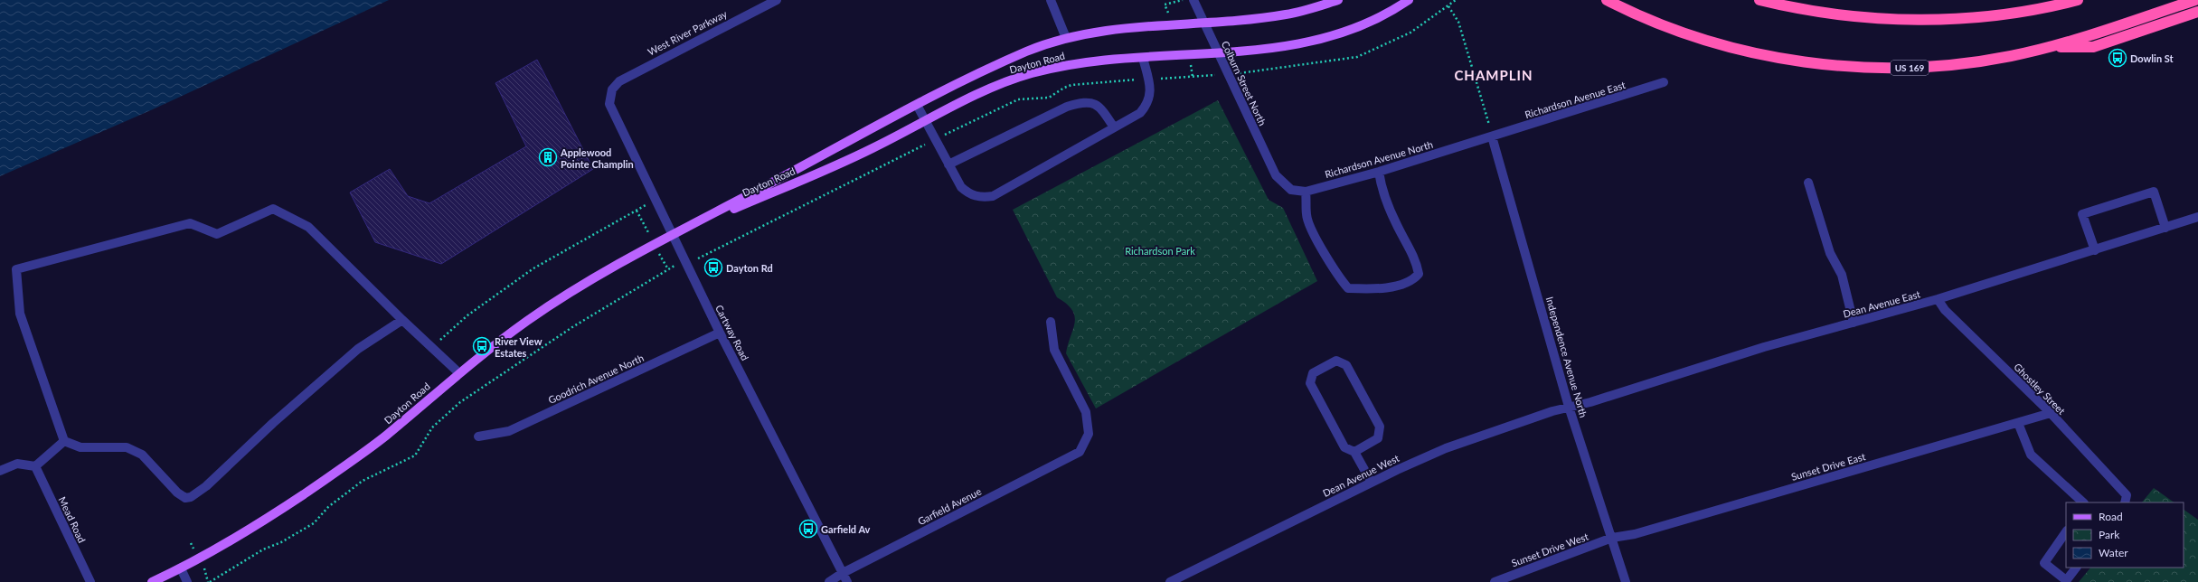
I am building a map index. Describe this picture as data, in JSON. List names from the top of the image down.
{
  "streets": {
    "highway": ["US 169"],
    "main road": ["Dayton Road"],
    "street": [
      "West River Parkway",
      "Colburn Street North",
      "Richardson Avenue East",
      "Richardson Avenue North",
      "Dean Avenue East",
      "Cartway Road",
      "Independence Avenue North",
      "Goodrich Avenue North",
      "Ghostley Street",
      "Sunset Drive East",
      "Dean Avenue West",
      "Garfield Avenue",
      "Mead Road",
      "Sunset Drive West"
    ]
  },
  "crossings": [
    ["West River Parkway", "Cartway Road"],
    ["Dayton Road", "Colburn Street North"],
    ["Dayton Road", "Cartway Road"],
    ["Colburn Street North", "Richardson Avenue North"],
    ["Richardson Avenue East", "Richardson Avenue North"],
    ["Richardson Avenue East", "Independence Avenue North"],
    ["Richardson Avenue North", "Independence Avenue North"],
    ["Dean Avenue East", "Independence Avenue North"],
    ["Dean Avenue East", "Ghostley Street"],
    ["Dean Avenue East", "Dean Avenue West"],
    ["Cartway Road", "Goodrich Avenue North"],
    ["Cartway Road", "Garfield Avenue"],
    ["Independence Avenue North", "Sunset Drive East"],
    ["Independence Avenue North", "Dean Avenue West"],
    ["Independence Avenue North", "Sunset Drive West"],
    ["Ghostley Street", "Sunset Drive East"],
    ["Sunset Drive East", "Sunset Drive West"]
  ],
  "districts": ["CHAMPLIN"],
  "parks": ["Richardson Park"],
  "places": {
    "bus stop": [
      "Dowlin St",
      "Dayton Rd",
      "River View Estates",
      "Garfield Av"
    ],
    "building": ["Applewood Pointe Champlin"]
  },
  "legend": ["Road", "Park", "Water"]
}
